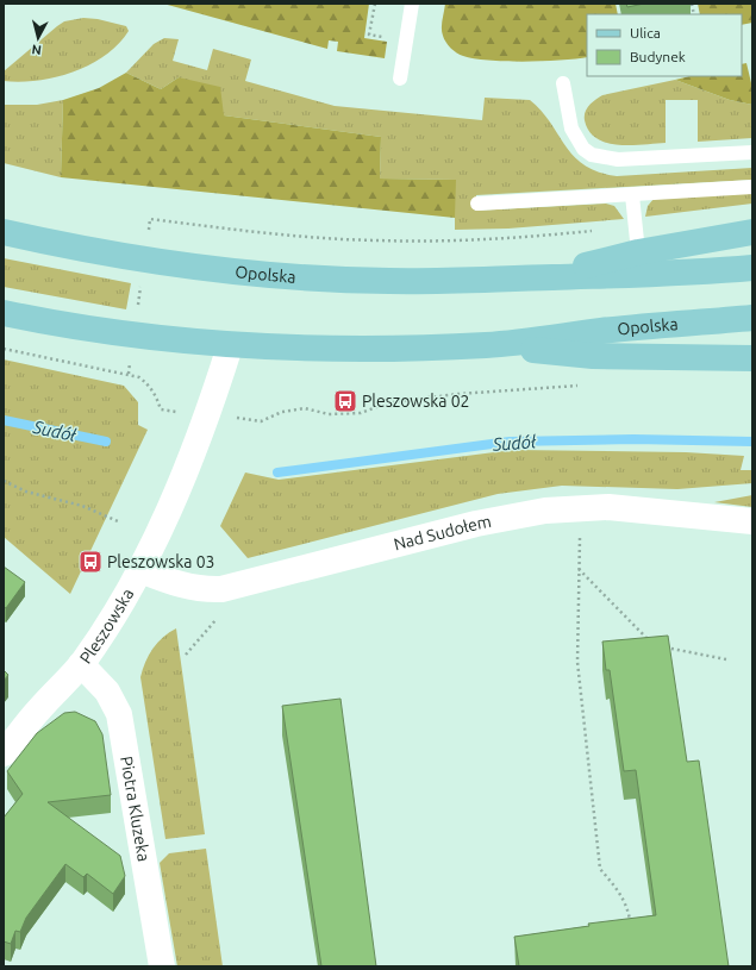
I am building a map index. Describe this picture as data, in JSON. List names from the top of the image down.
{
  "streets": {
    "main road": ["Opolska"],
    "street": ["Nad Sudołem", "Pleszowska", "Piotra Kluzeka"]
  },
  "crossings": [
    ["Opolska", "Pleszowska"],
    ["Nad Sudołem", "Pleszowska"],
    ["Pleszowska", "Piotra Kluzeka"]
  ],
  "water": ["Sudół"],
  "places": {
    "bus stop": ["Pleszowska 02", "Pleszowska 03"]
  },
  "legend": ["Ulica", "Budynek"],
  "north": "bottom"
}
